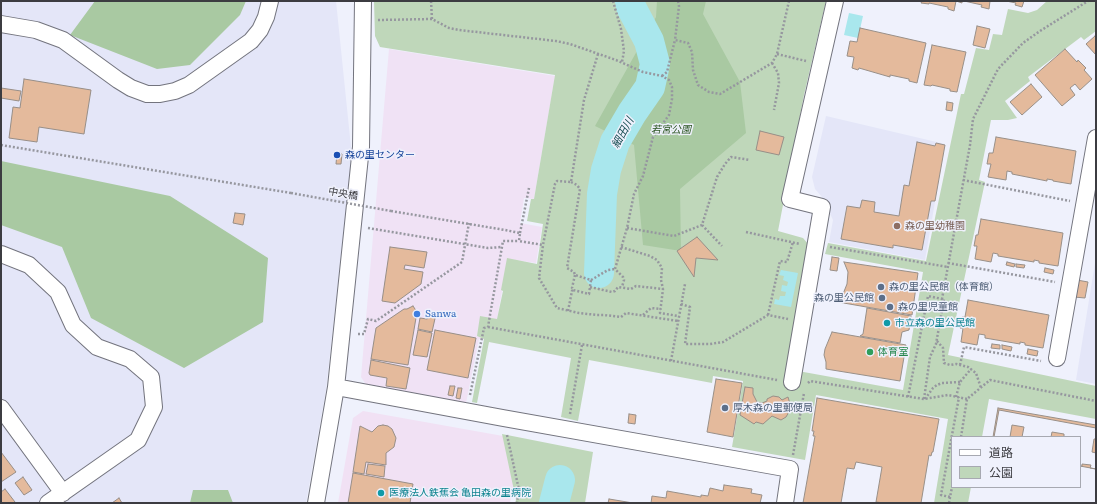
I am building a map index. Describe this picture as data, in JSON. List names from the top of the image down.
{
  "streets": {
    "path": ["中央橋"]
  },
  "water": ["細田川"],
  "parks": ["若宮公園"],
  "places": [
    "森の里センター",
    "森の里幼稚園",
    "森の里公民館（体育館）",
    "森の里公民館",
    "森の里児童館",
    "Sanwa",
    "市立森の里公民館",
    "体育室",
    "厚木森の里郵便局",
    "医療法人鉄蕉会 亀田森の里病院"
  ],
  "legend": ["道路", "公園"]
}
